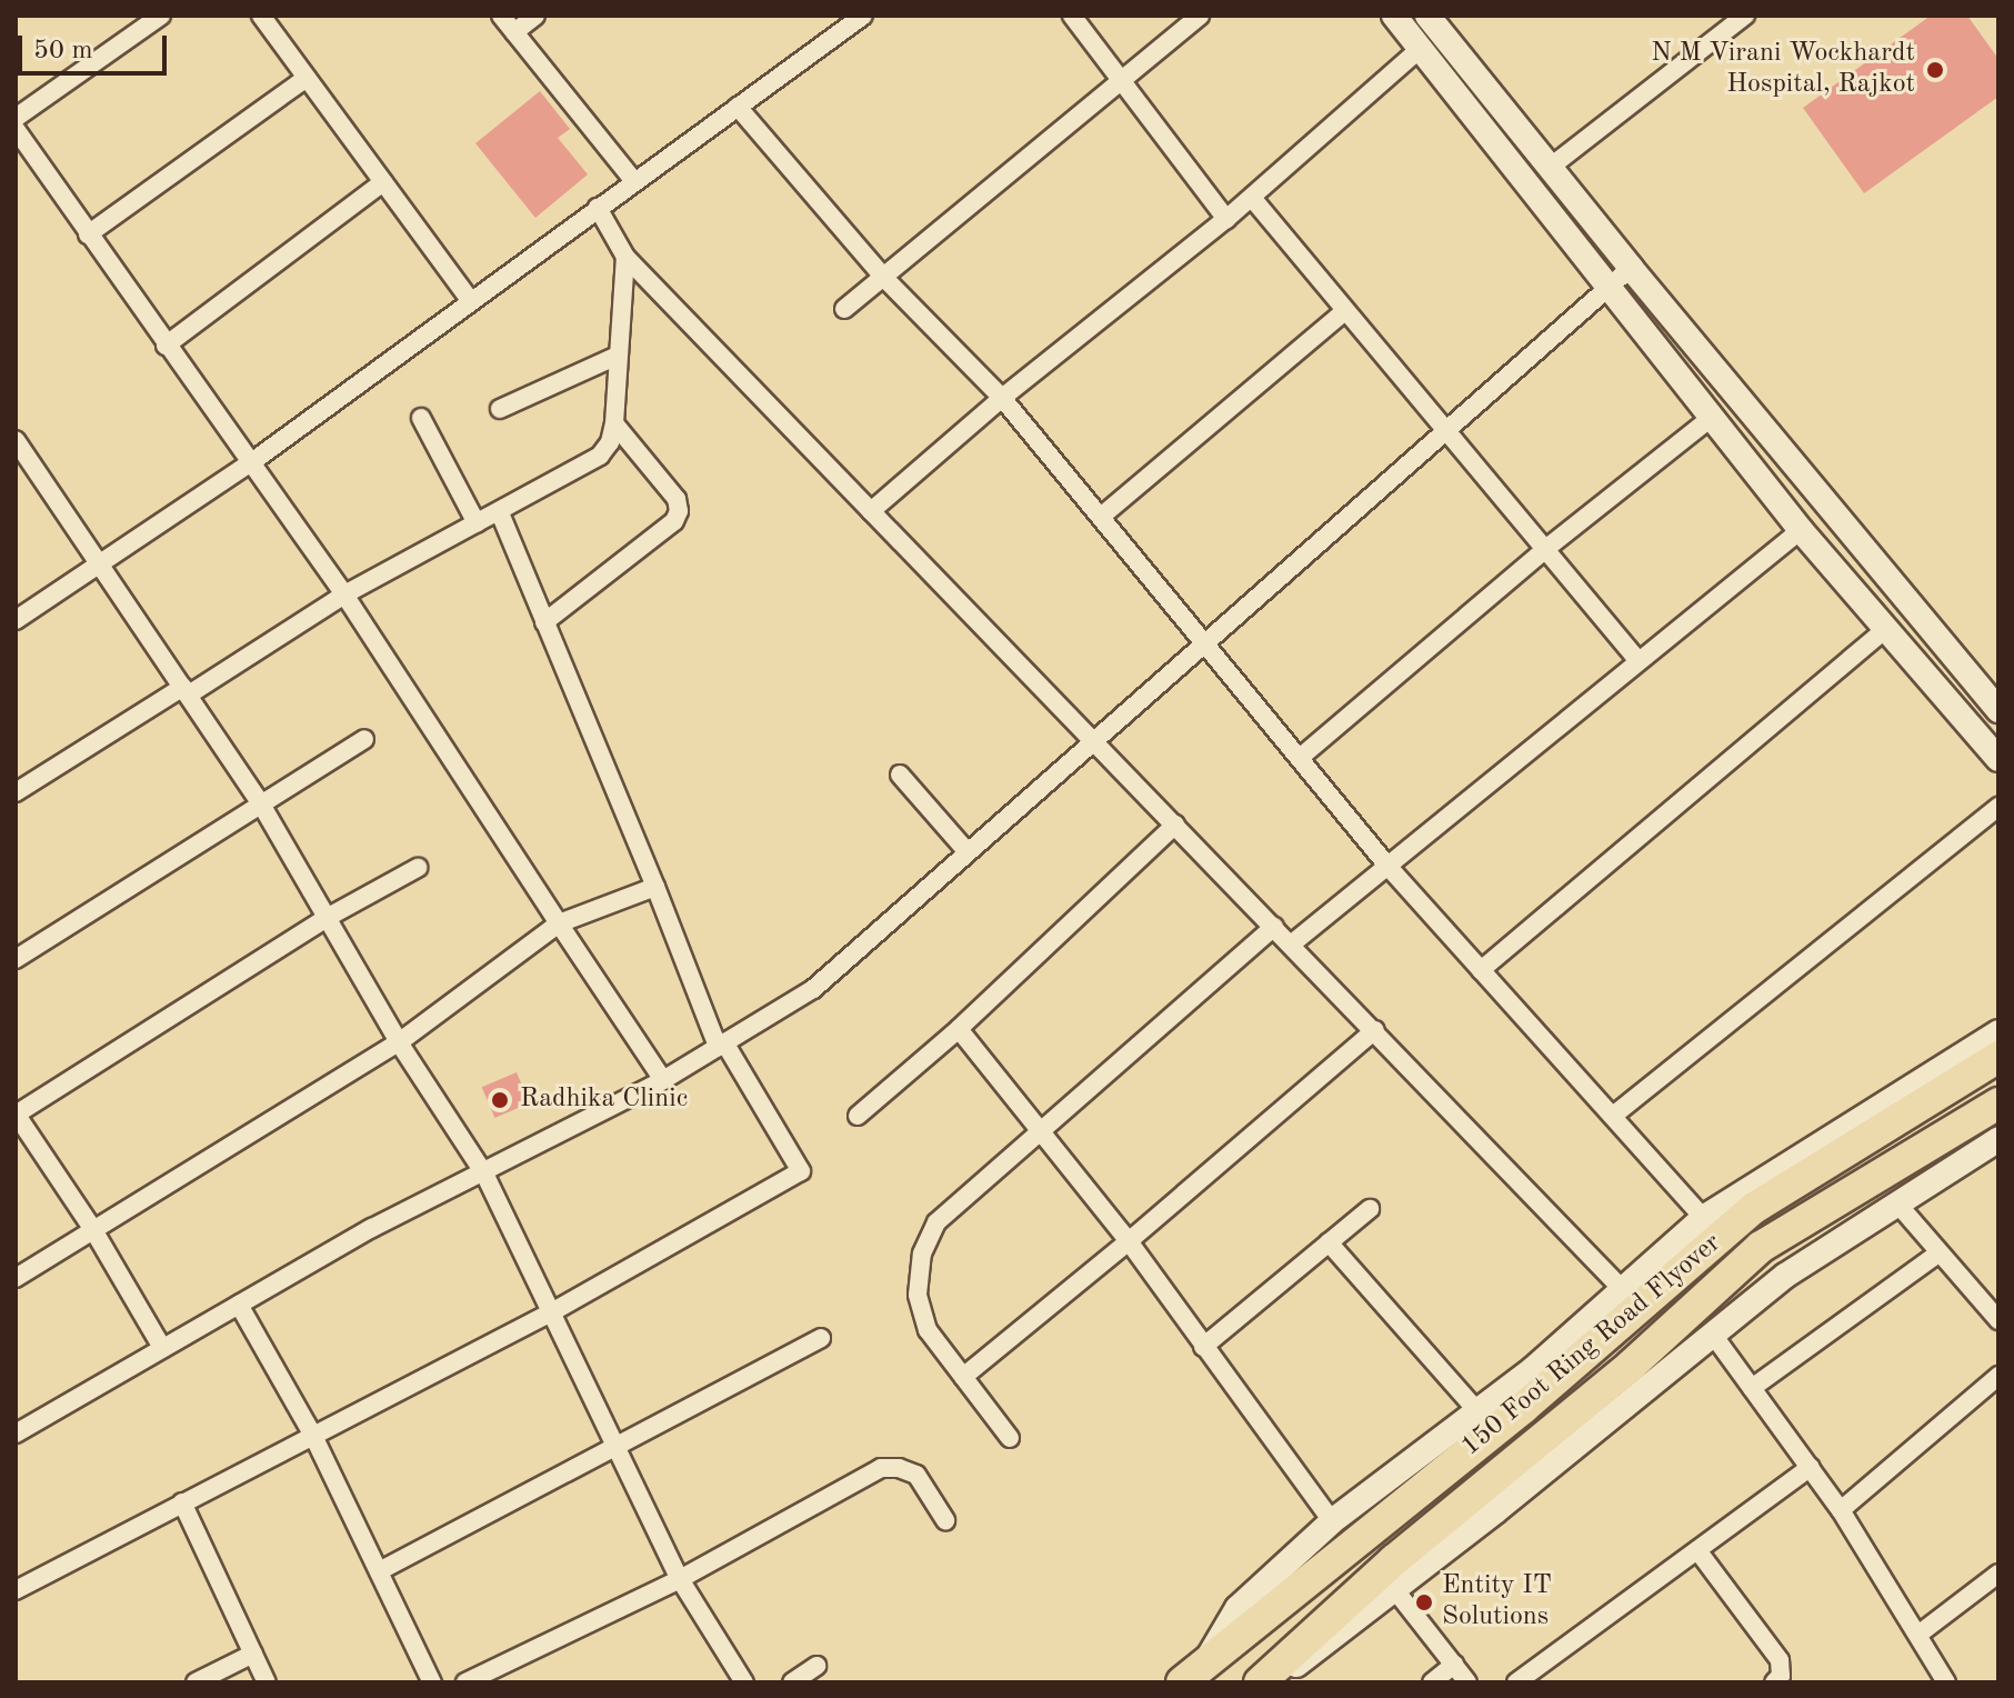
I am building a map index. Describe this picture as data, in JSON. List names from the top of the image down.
{
  "streets": {
    "highway": ["150 Foot Ring Road Flyover"]
  },
  "places": ["N M Virani Wockhardt Hospital, Rajkot", "Radhika Clinic", "Entity IT Solutions"],
  "scale_bar": "50 m"
}
